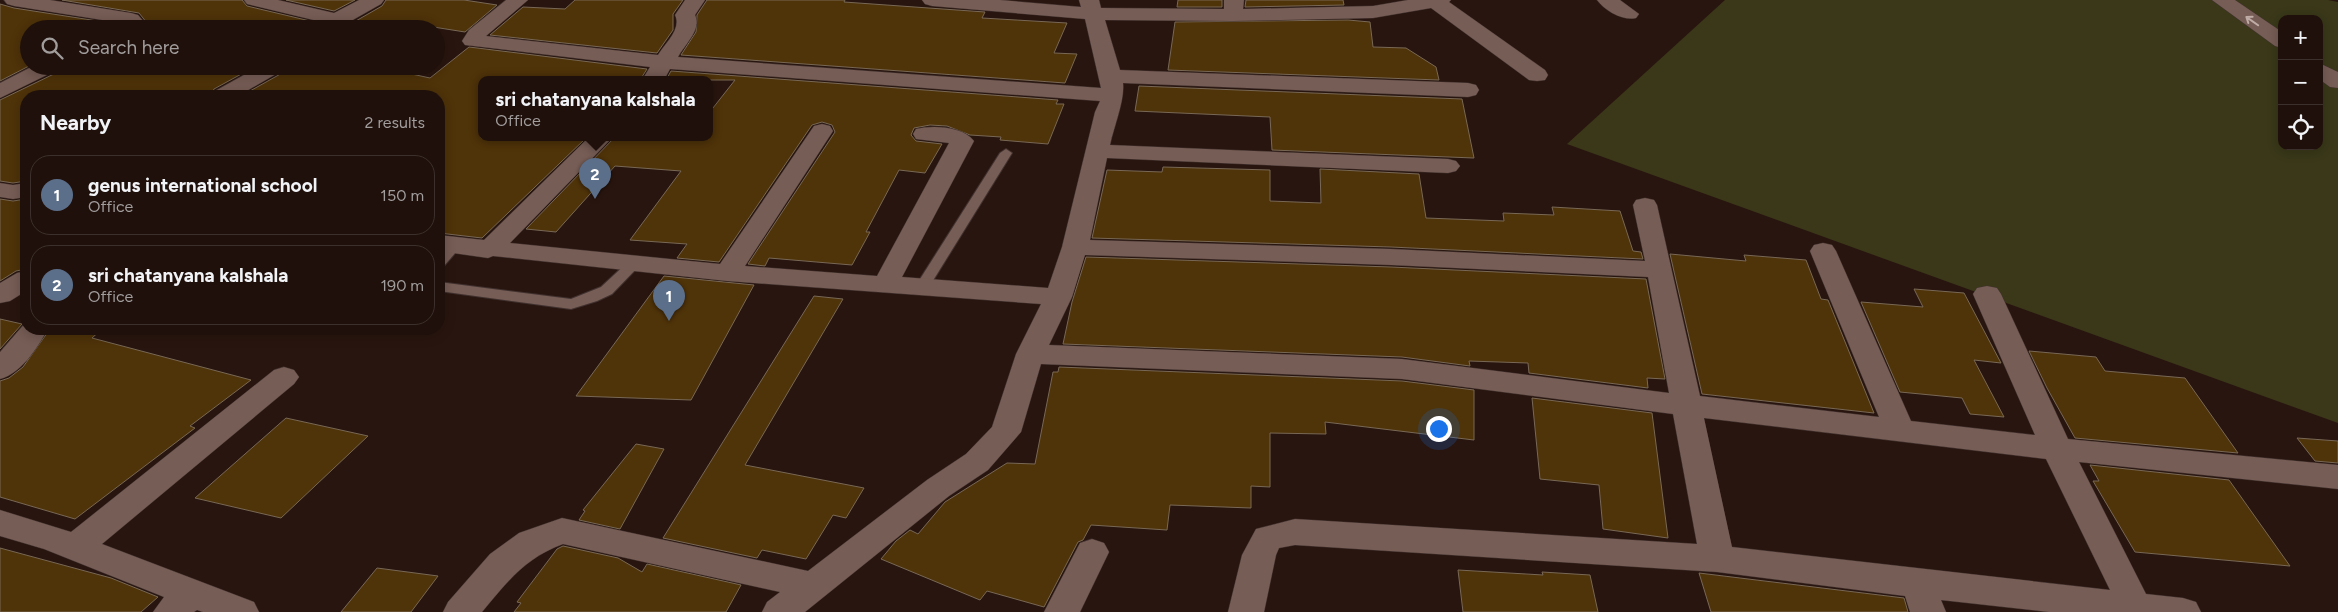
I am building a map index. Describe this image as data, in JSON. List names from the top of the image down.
{
  "page": {
    "map_buttons": ["+", "−"],
    "search": "Search here",
    "popup": ["sri chatanyana kalshala", "Office"],
    "heading": ["Nearby", "2 results"],
    "list": [
      {
        "mark": "1",
        "name": "genus international school",
        "note": "Office",
        "value": "150 m"
      },
      {
        "mark": "2",
        "name": "sri chatanyana kalshala",
        "note": "Office",
        "value": "190 m"
      }
    ],
    "pins": ["2", "1"]
  }
}
